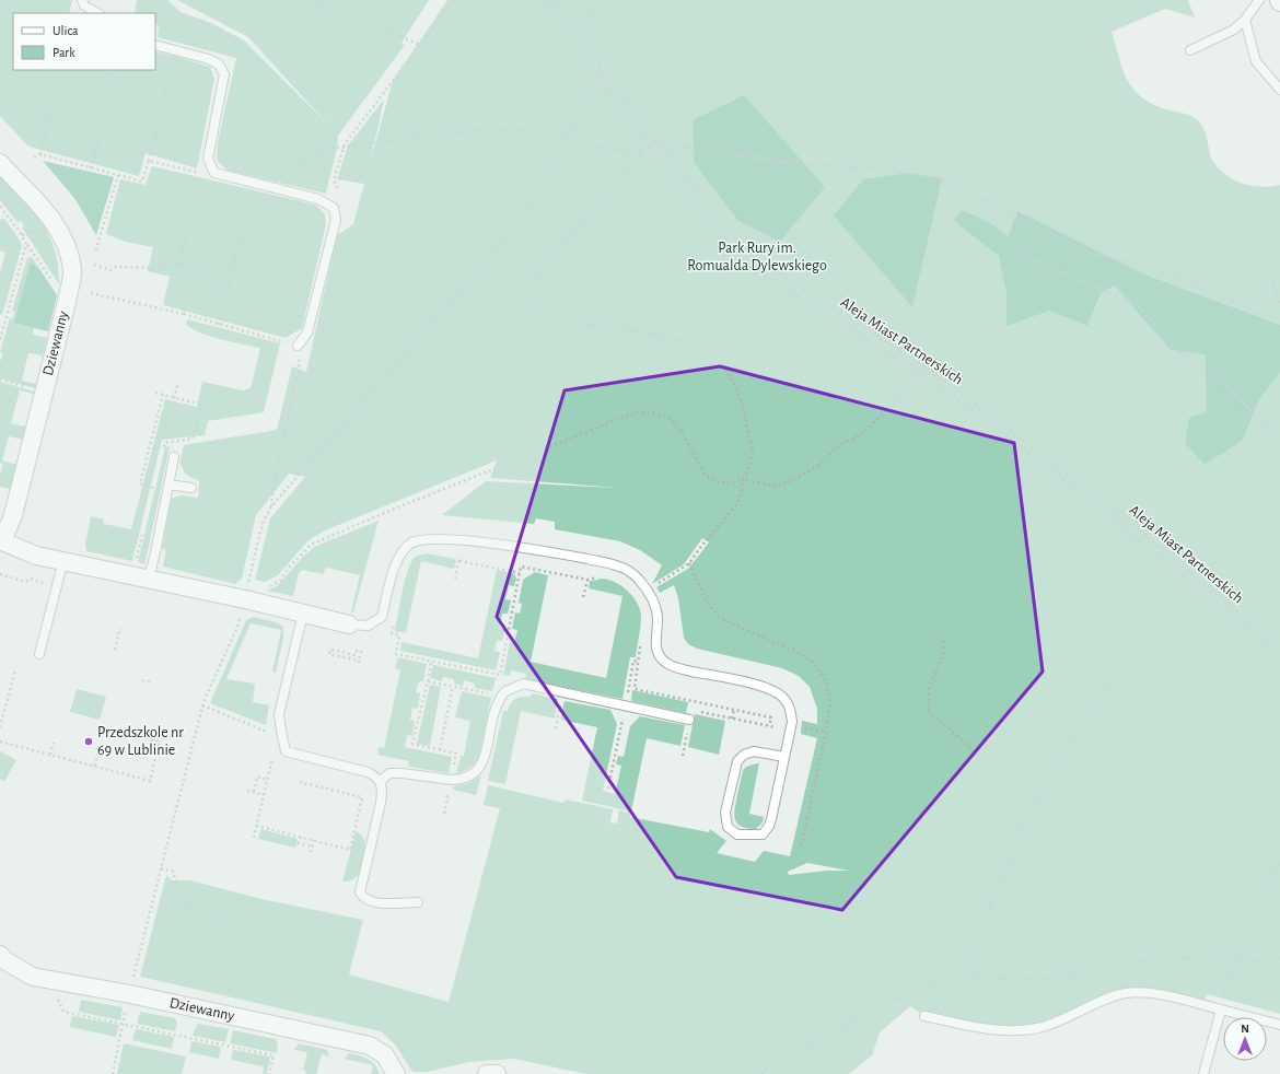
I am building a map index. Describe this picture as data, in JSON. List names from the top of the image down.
{
  "streets": {
    "street": ["Dziewanny"],
    "path": ["Aleja Miast Partnerskich"]
  },
  "parks": ["Park Rury im. Romualda Dylewskiego"],
  "places": ["Przedszkole nr 69 w Lublinie"],
  "legend": ["Ulica", "Park"],
  "north": "top"
}
